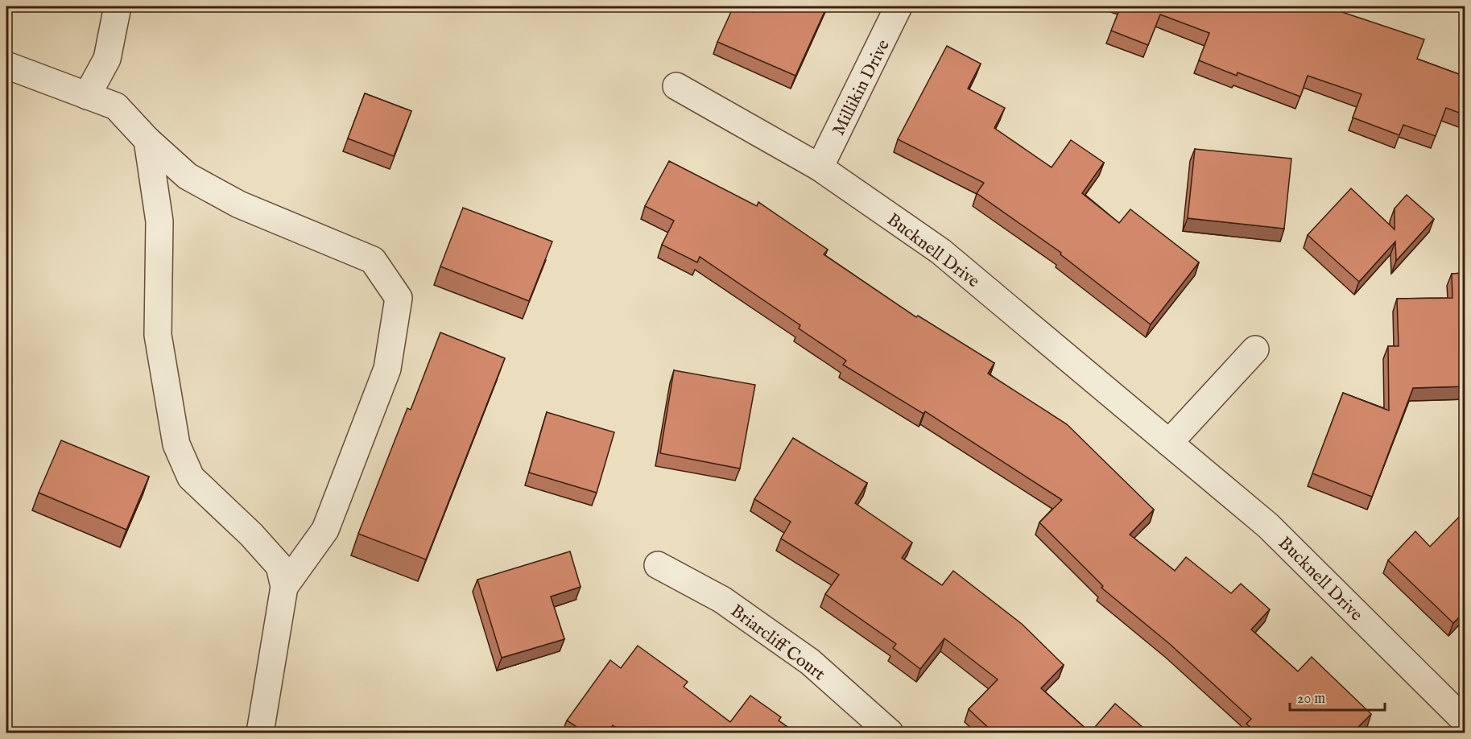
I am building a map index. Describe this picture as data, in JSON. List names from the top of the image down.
{
  "streets": {
    "street": ["Millikin Drive", "Bucknell Drive", "Briarcliff Court"]
  },
  "crossings": [
    ["Millikin Drive", "Bucknell Drive"]
  ],
  "scale_bar": "20 m"
}
